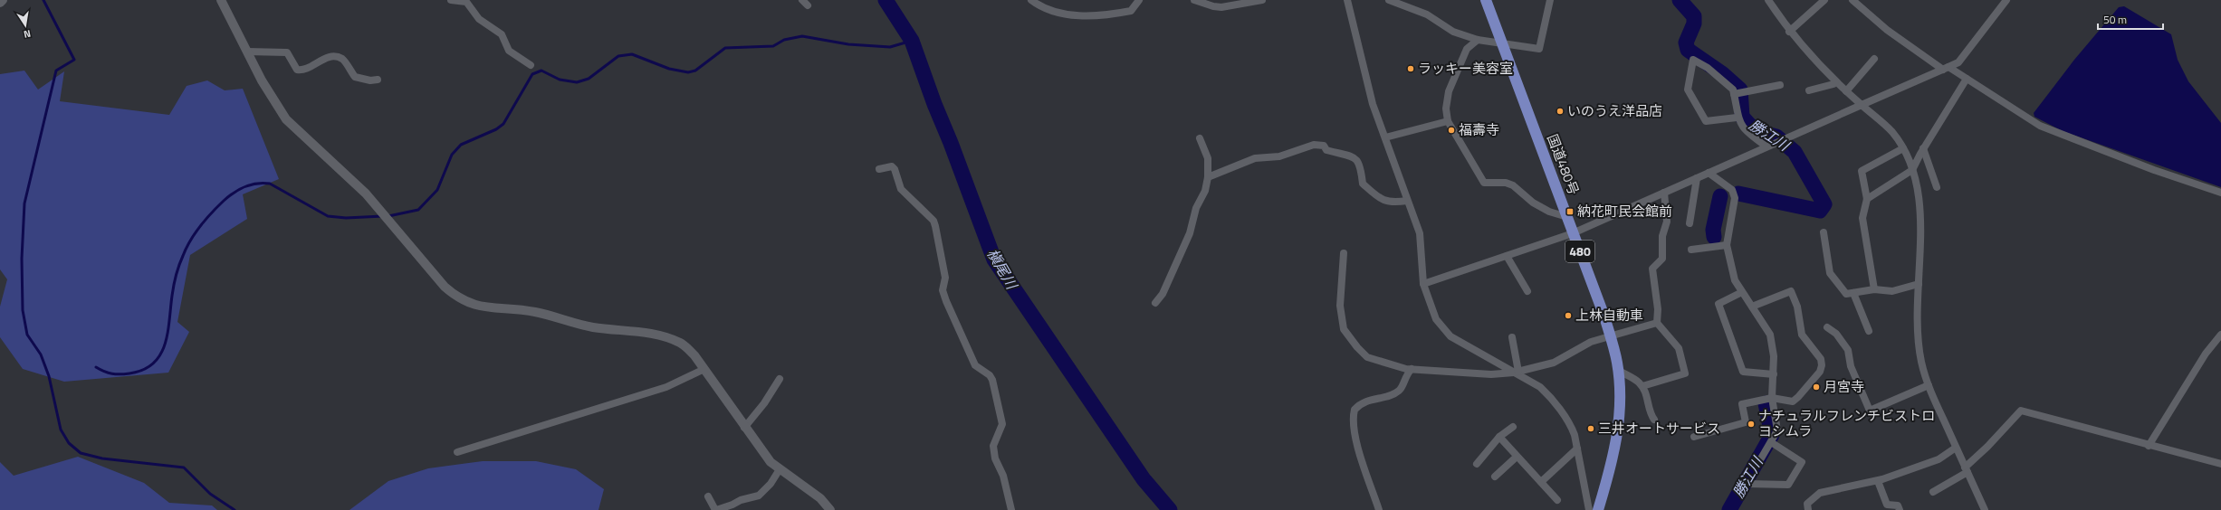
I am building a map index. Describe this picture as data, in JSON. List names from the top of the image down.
{
  "streets": {
    "highway": ["国道480号", "480"]
  },
  "water": ["勝江川", "槇尾川"],
  "places": {
    "other": [
      "ラッキー美容室",
      "いのうえ洋品店",
      "福壽寺",
      "上林自動車",
      "月宮寺",
      "ナチュラルフレンチビストロ ヨシムラ",
      "三井オートサービス"
    ],
    "transit": ["納花町民会館前"]
  },
  "scale_bar": "50 m",
  "north": "bottom"
}
